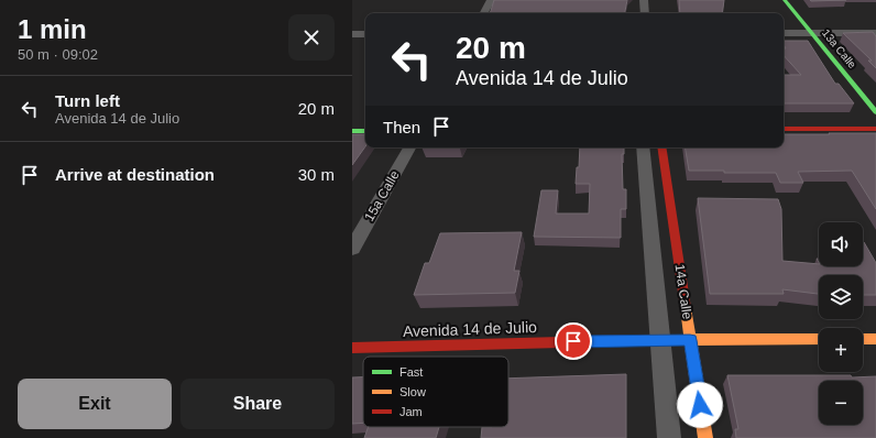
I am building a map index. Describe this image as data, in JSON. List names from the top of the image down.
{
  "streets": {
    "street": [
      "13a Calle",
      "15a Calle",
      "14a Calle",
      "Avenida 14 de Julio"
    ]
  },
  "crossings": [
    ["14a Calle", "Avenida 14 de Julio"]
  ],
  "legend": ["Fast", "Slow", "Jam"],
  "page": {
    "heading": ["1 min", "50 m · 09:02"],
    "turn": ["20 m", "Avenida 14 de Julio"],
    "list": [
      {
        "name": "Turn left",
        "note": "Avenida 14 de Julio",
        "value": "20 m"
      },
      {
        "name": "Arrive at destination",
        "value": "30 m"
      }
    ],
    "then": "Then",
    "map_buttons": ["+", "−"],
    "buttons": ["Exit", "Share"]
  }
}
